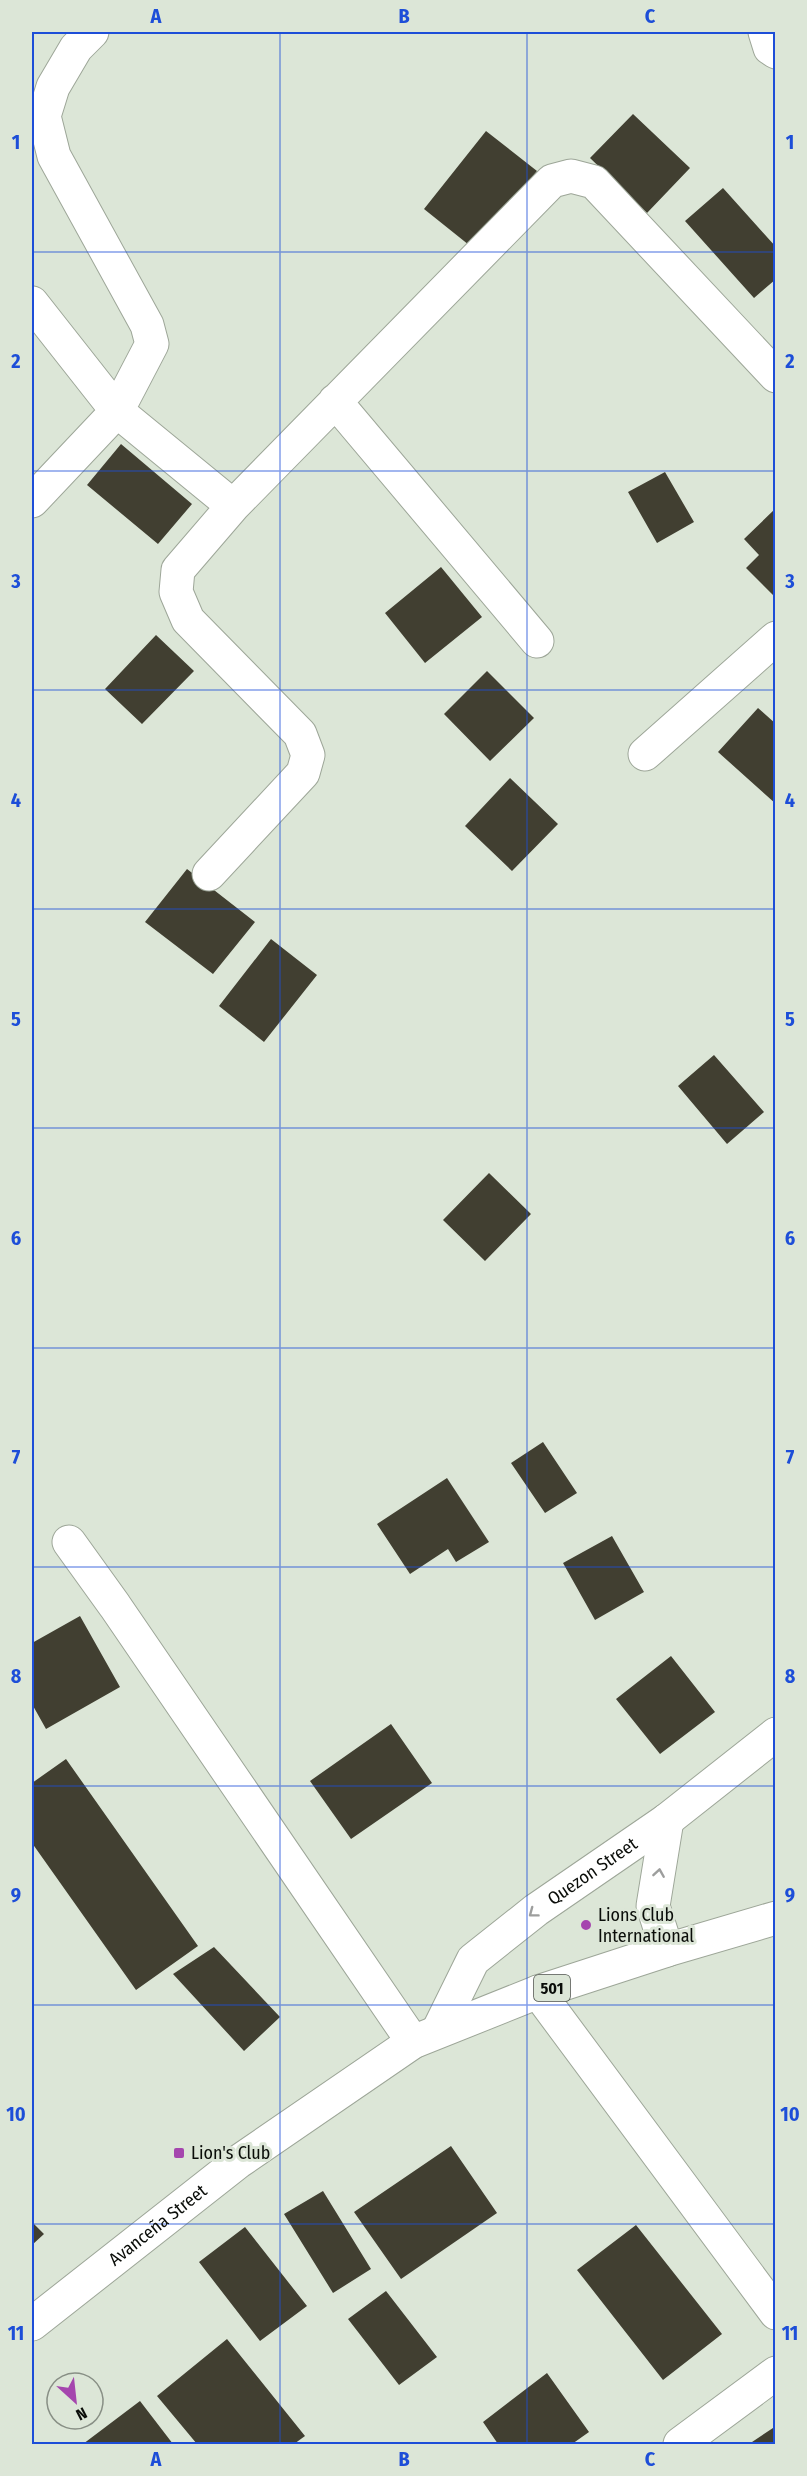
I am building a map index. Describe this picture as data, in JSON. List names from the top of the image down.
{
  "streets": {
    "street": ["Quezon Street", "501", "Avanceña Street"]
  },
  "crossings": [
    ["Quezon Street", "501"],
    ["Quezon Street", "Avanceña Street"],
    ["501", "Avanceña Street"]
  ],
  "places": {
    "other": ["Lions Club International"],
    "transit": ["Lion's Club"]
  },
  "north": "bottom right",
  "grid": {
    "columns": ["A", "B", "C"],
    "rows": [
      "1",
      "2",
      "3",
      "4",
      "5",
      "6",
      "7",
      "8",
      "9",
      "10",
      "11"
    ]
  }
}
